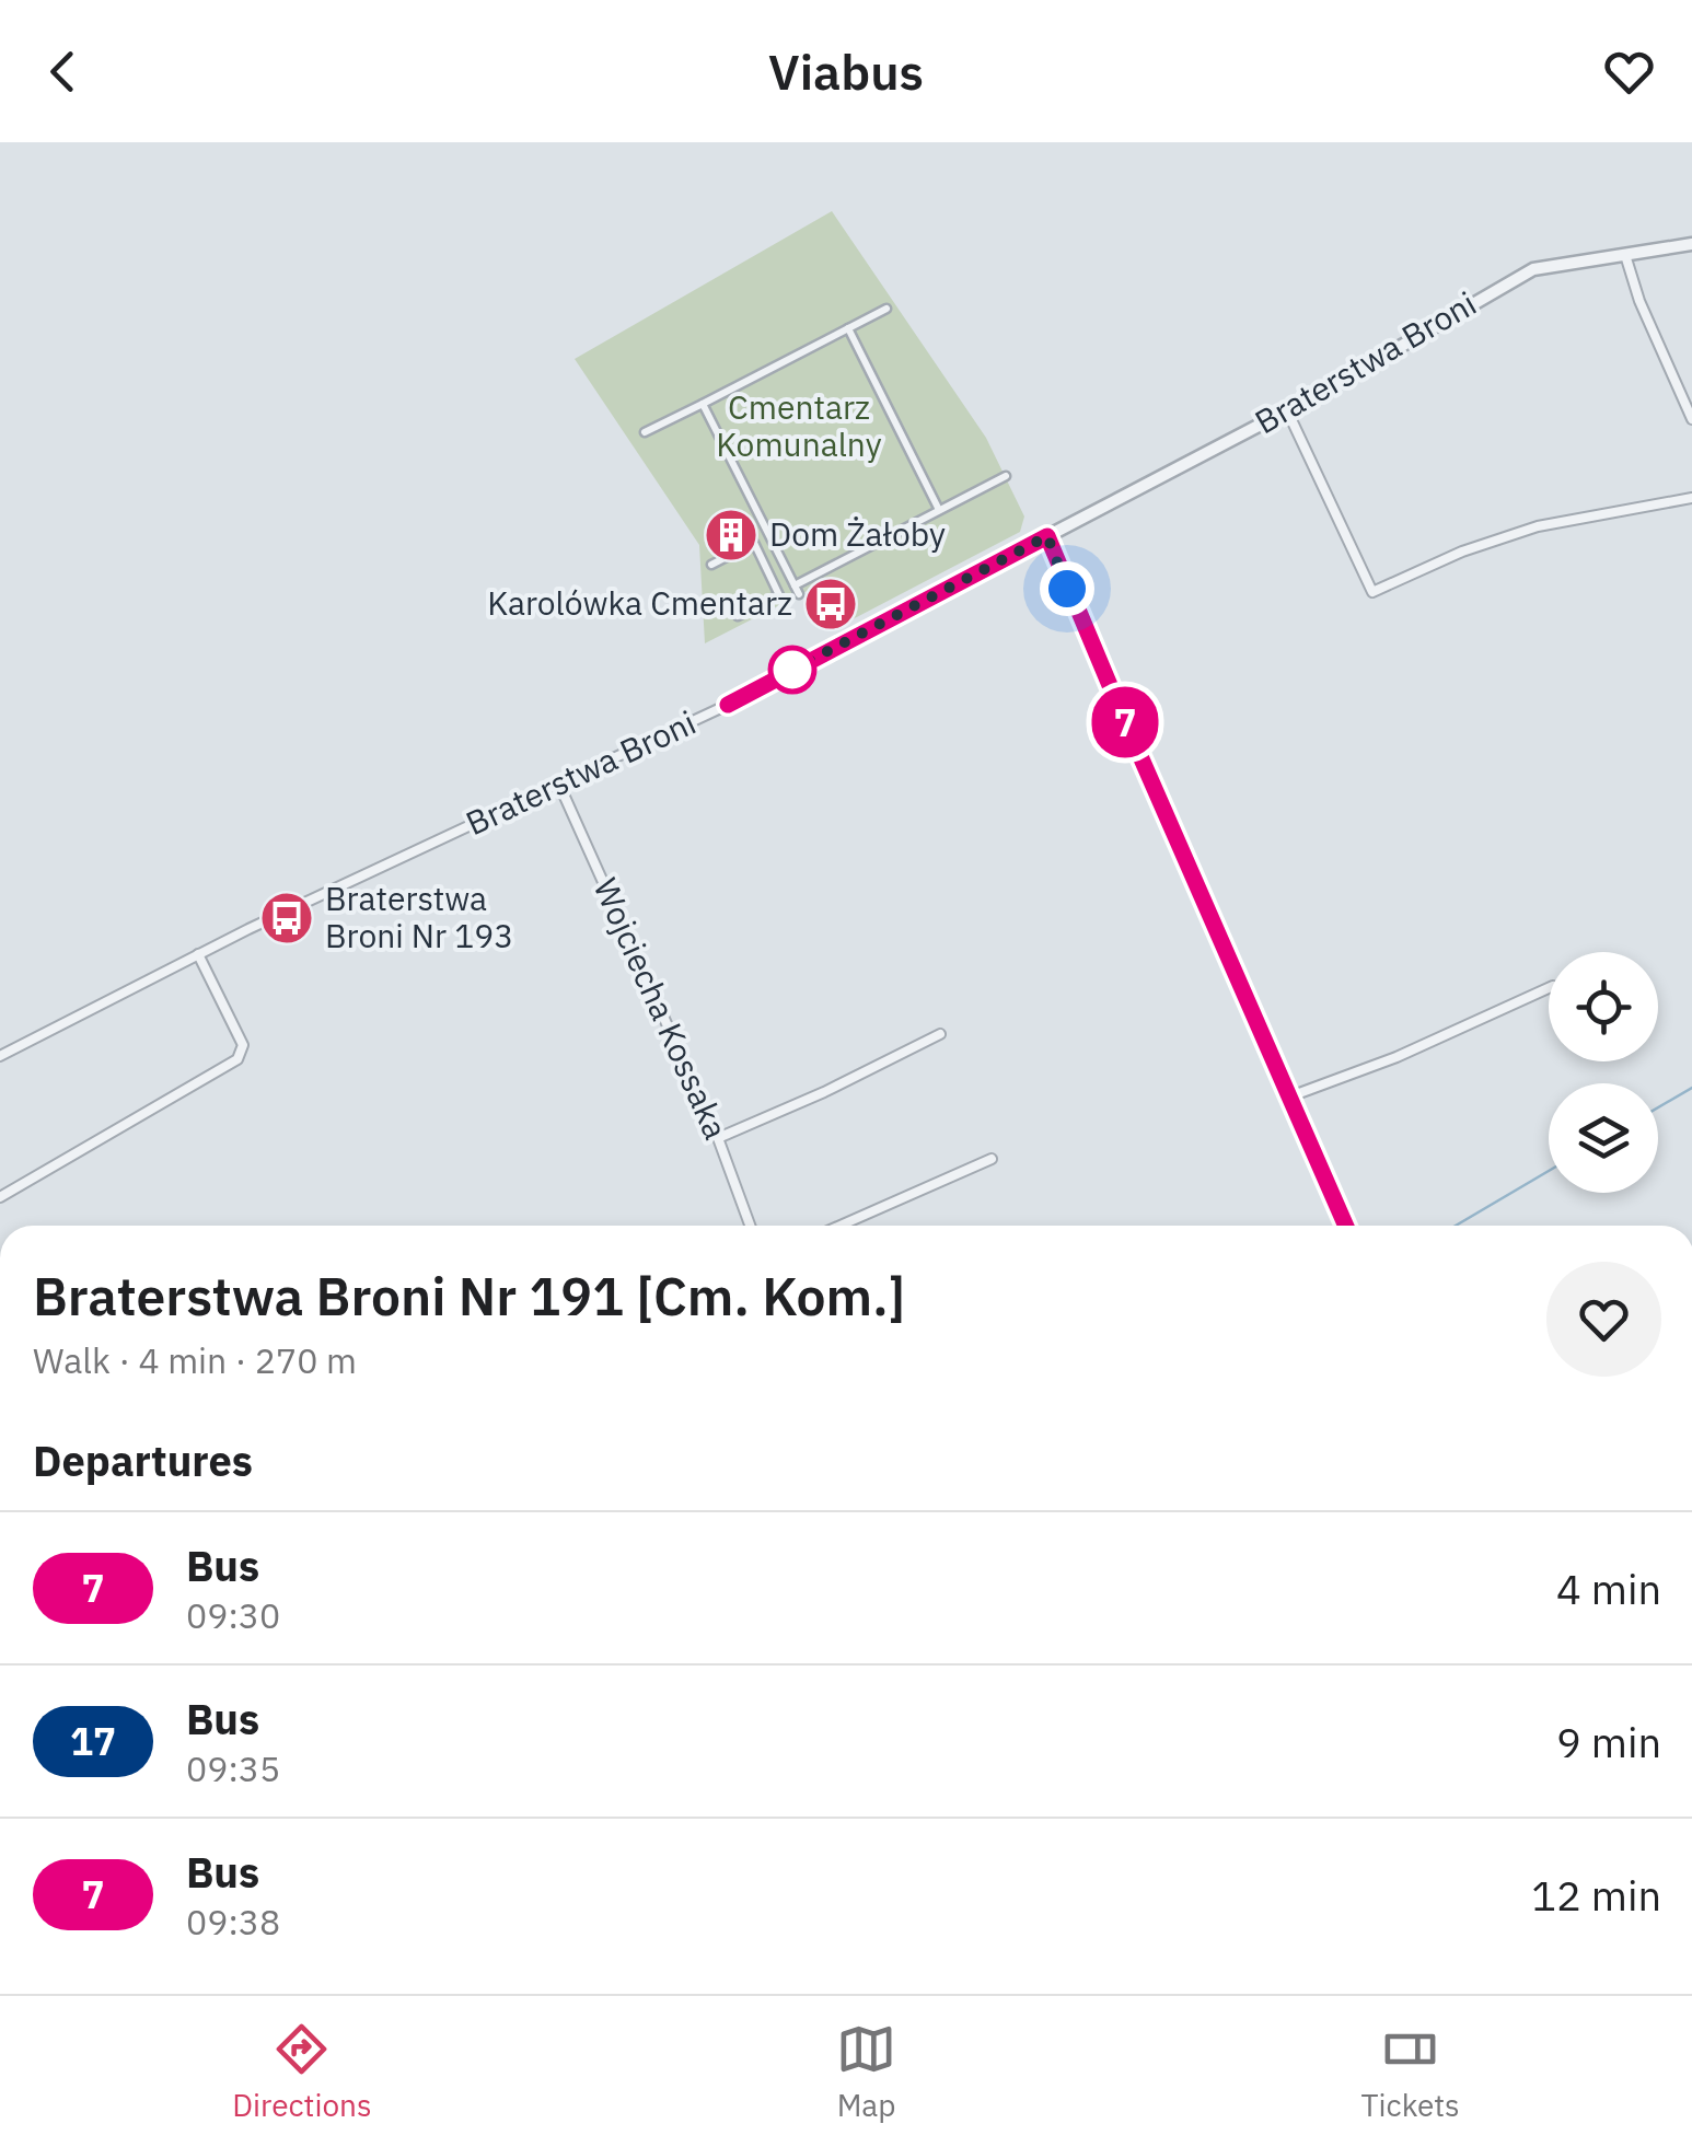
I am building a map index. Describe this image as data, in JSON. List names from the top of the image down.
{
  "streets": {
    "street": ["Braterstwa Broni", "Wojciecha Kossaka"]
  },
  "crossings": [
    ["Braterstwa Broni", "Wojciecha Kossaka"]
  ],
  "parks": ["Cmentarz Komunalny"],
  "places": {
    "building": ["Dom Żałoby"],
    "bus stop": ["Karolówka Cmentarz", "Braterstwa Broni Nr 193"]
  },
  "lines": ["bus line 7"],
  "page": {
    "header": "Viabus",
    "on_map": "7",
    "heading": [
      ["Braterstwa Broni Nr 191 [Cm. Kom.]", "Walk · 4 min · 270 m"],
      "Departures"
    ],
    "list": [
      {
        "mark": "7",
        "name": "Bus",
        "note": "09:30",
        "value": "4 min"
      },
      {
        "mark": "17",
        "name": "Bus",
        "note": "09:35",
        "value": "9 min"
      },
      {
        "mark": "7",
        "name": "Bus",
        "note": "09:38",
        "value": "12 min"
      }
    ],
    "tabs": ["Directions", "Map", "Tickets"]
  }
}
